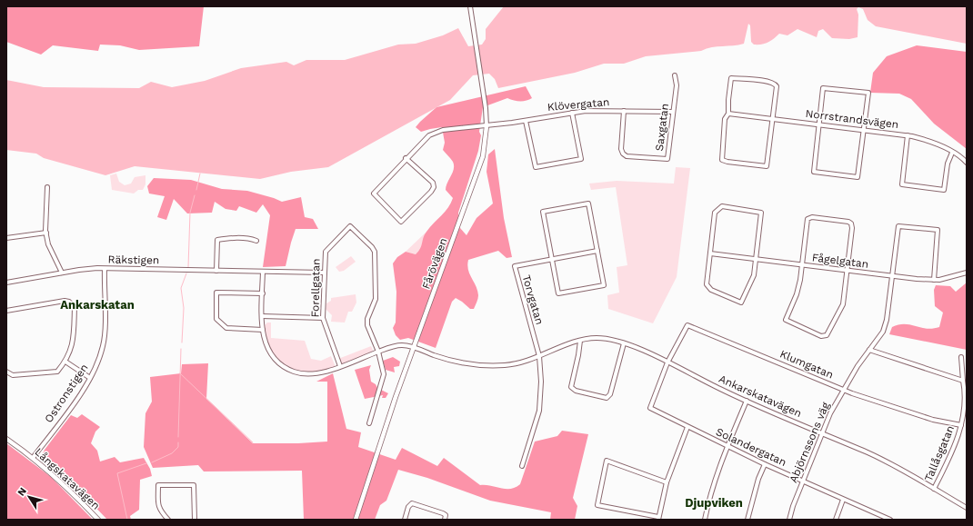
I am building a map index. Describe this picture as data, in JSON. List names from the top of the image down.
{
  "streets": {
    "street": [
      "Klövergatan",
      "Norrstrandsvägen",
      "Saxgatan",
      "Räkstigen",
      "Fågelgatan",
      "Fårövägen",
      "Forellgatan",
      "Torvgatan",
      "Klumgatan",
      "Ostronstigen",
      "Ankarskatavägen",
      "Abjörnssons väg",
      "Solandergatan",
      "Tallåsgatan",
      "Långskatavägen"
    ]
  },
  "crossings": [
    ["Klövergatan", "Saxgatan"],
    ["Klövergatan", "Fårövägen"],
    ["Räkstigen", "Forellgatan"],
    ["Räkstigen", "Ostronstigen"],
    ["Räkstigen", "Ankarskatavägen"],
    ["Fågelgatan", "Abjörnssons väg"],
    ["Fårövägen", "Ankarskatavägen"],
    ["Forellgatan", "Ankarskatavägen"],
    ["Torvgatan", "Ankarskatavägen"],
    ["Klumgatan", "Ankarskatavägen"],
    ["Klumgatan", "Abjörnssons väg"],
    ["Klumgatan", "Solandergatan"],
    ["Klumgatan", "Tallåsgatan"],
    ["Ostronstigen", "Långskatavägen"],
    ["Ankarskatavägen", "Abjörnssons väg"],
    ["Ankarskatavägen", "Solandergatan"],
    ["Ankarskatavägen", "Tallåsgatan"],
    ["Abjörnssons väg", "Solandergatan"]
  ],
  "districts": ["Ankarskatan", "Djupviken"],
  "north": "top left"
}
